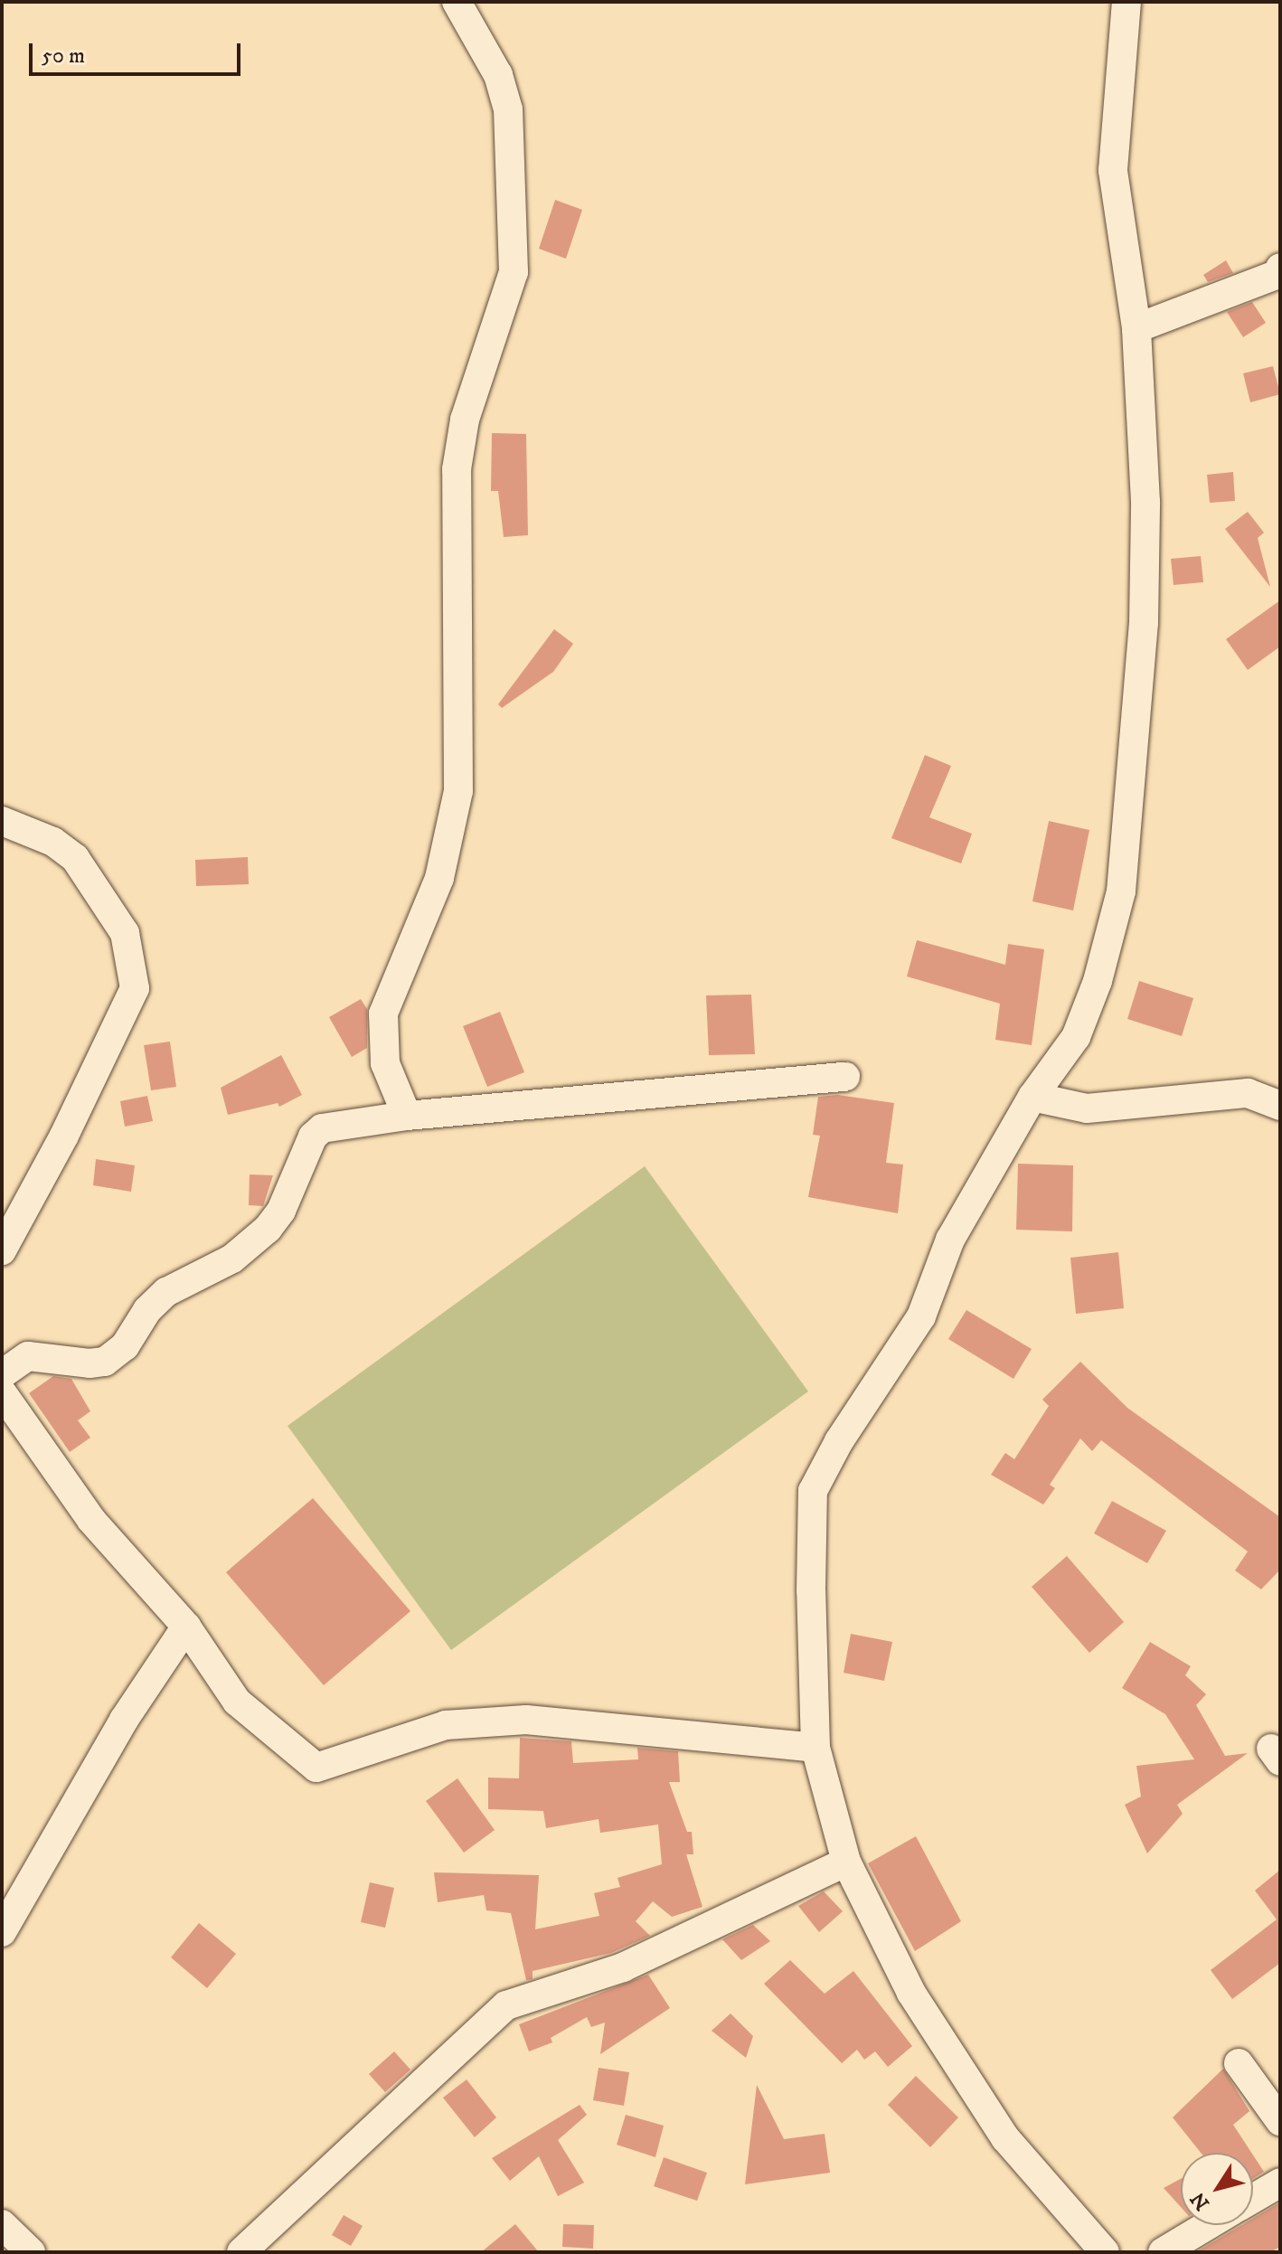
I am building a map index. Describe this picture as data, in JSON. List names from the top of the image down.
{
  "scale_bar": "50 m",
  "north": "bottom left"
}
